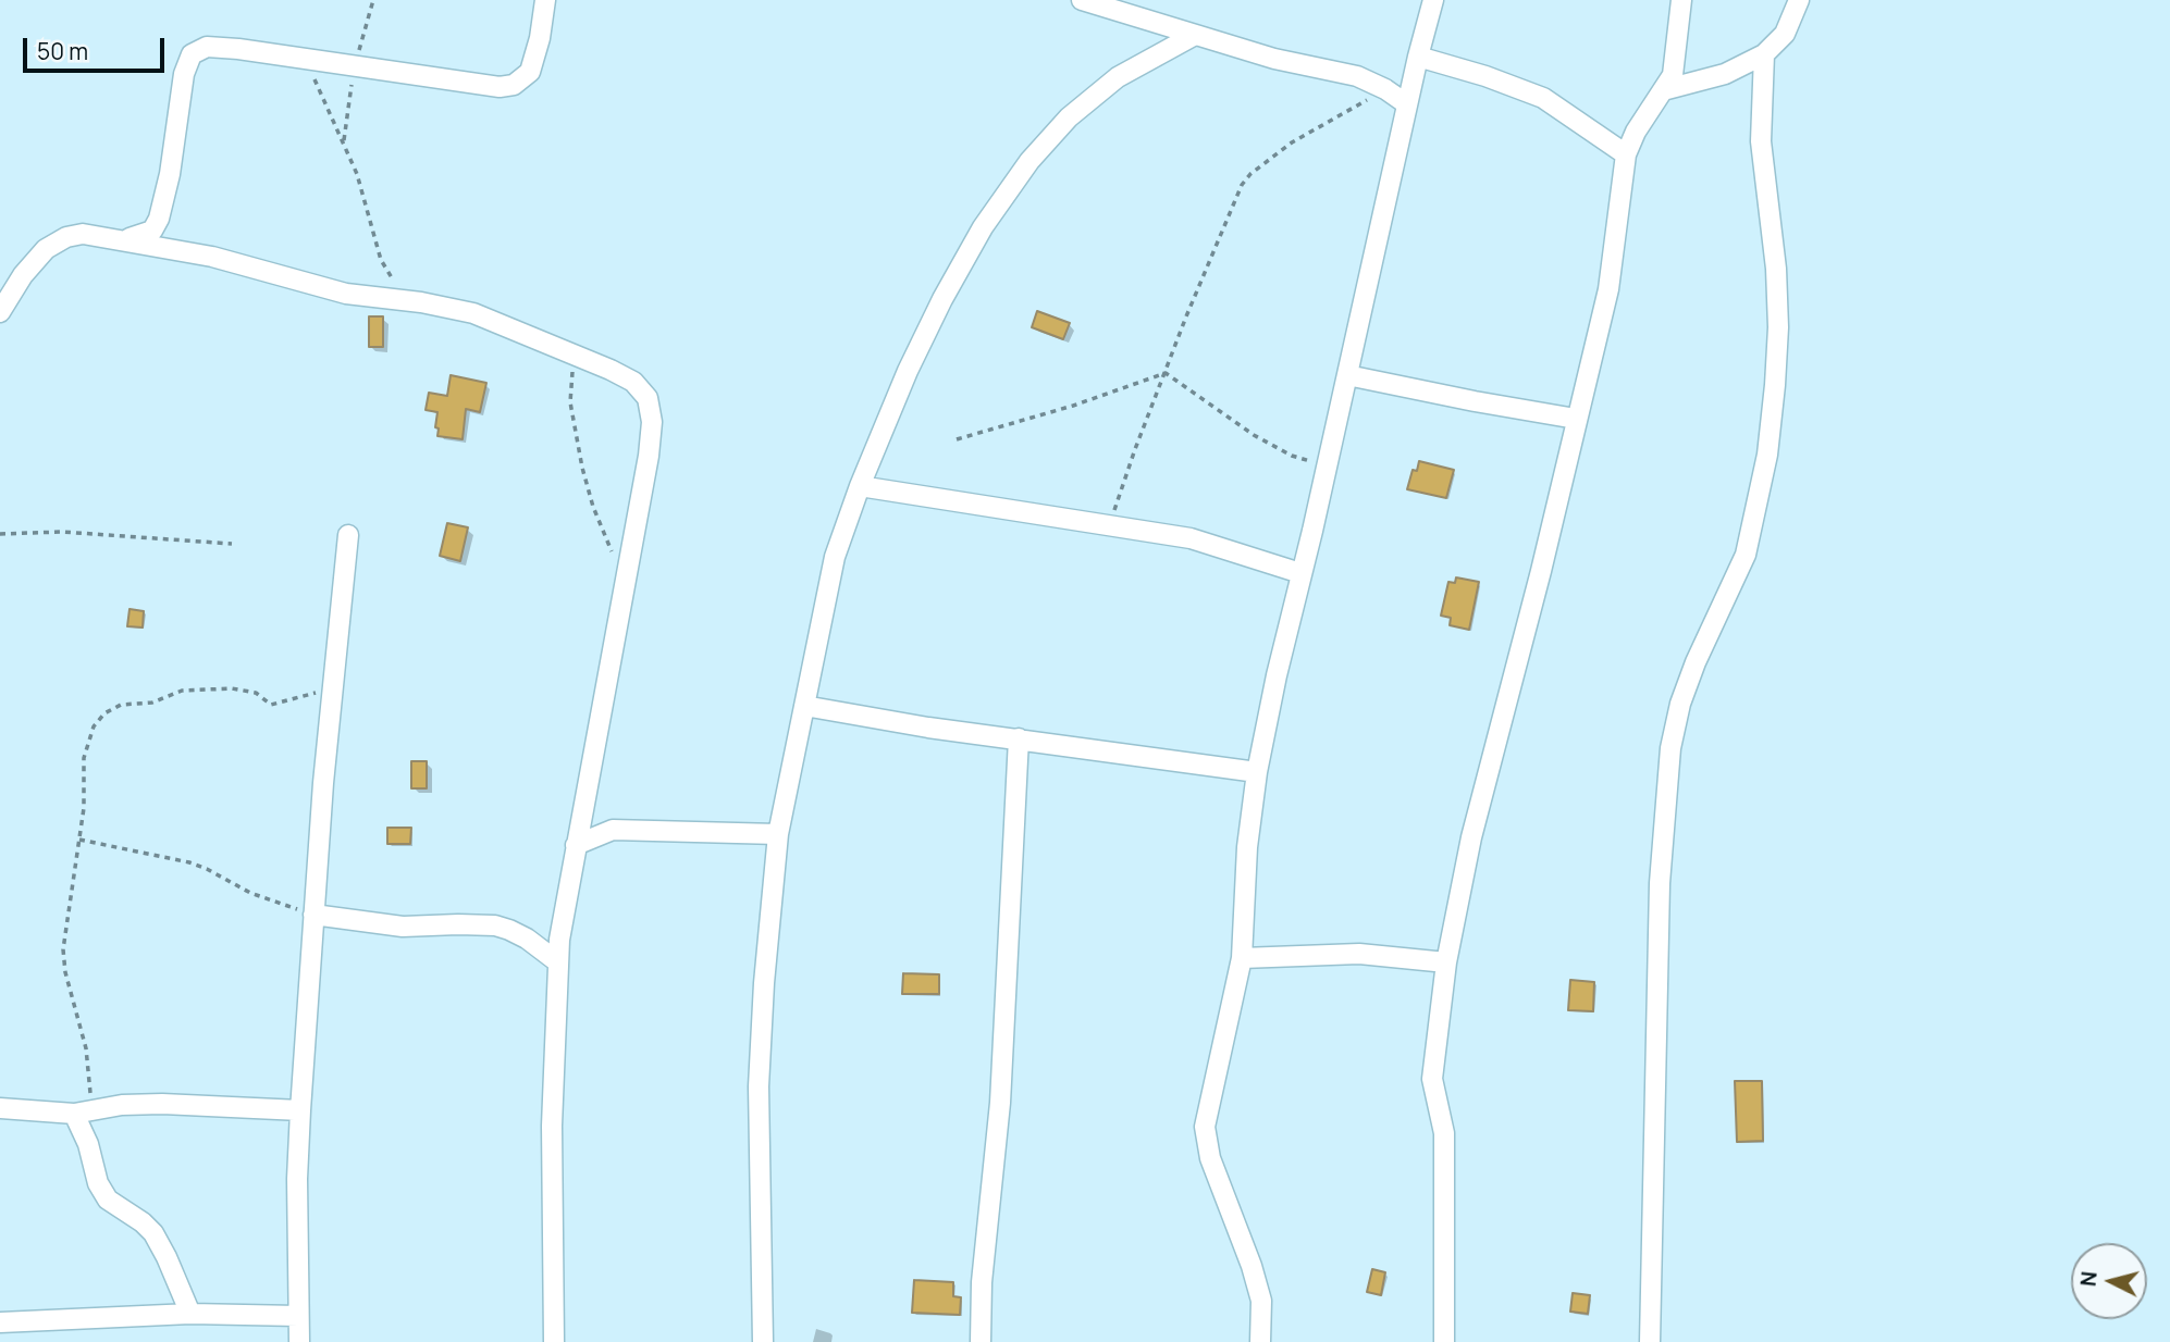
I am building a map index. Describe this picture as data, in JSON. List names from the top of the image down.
{
  "scale_bar": "50 m",
  "north": "left"
}
